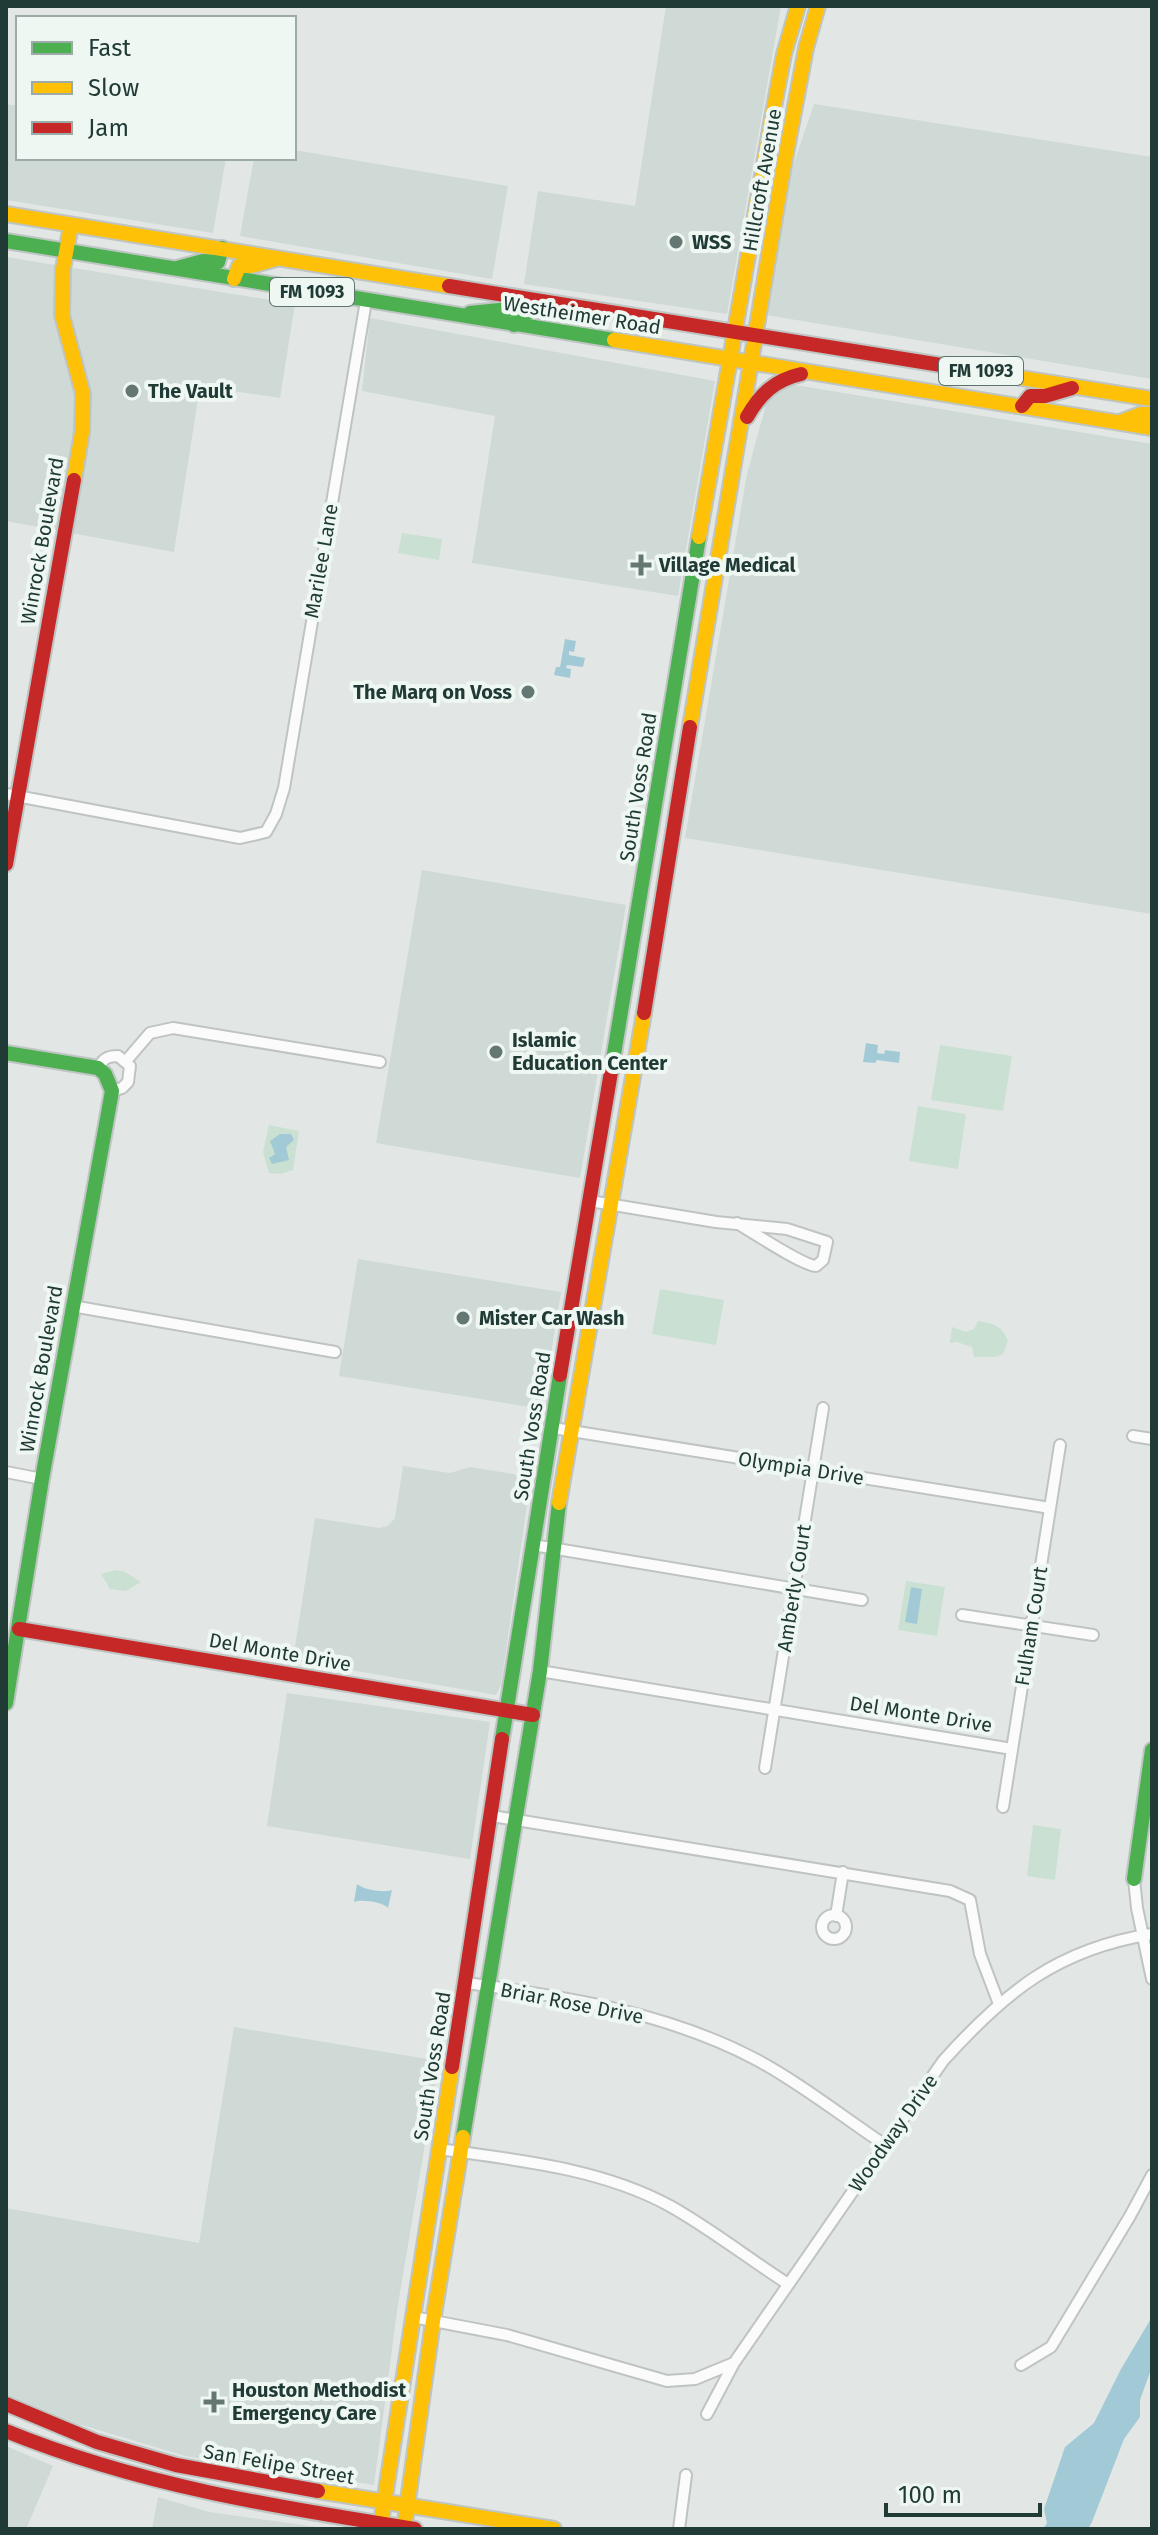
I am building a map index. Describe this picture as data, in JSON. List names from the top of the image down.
{
  "streets": {
    "main road": [
      "Hillcroft Avenue",
      "FM 1093",
      "Westheimer Road",
      "Winrock Boulevard",
      "South Voss Road",
      "Del Monte Drive",
      "San Felipe Street"
    ],
    "street": [
      "Marilee Lane",
      "Olympia Drive",
      "Amberly Court",
      "Fulham Court",
      "Briar Rose Drive",
      "Woodway Drive"
    ]
  },
  "crossings": [
    ["Hillcroft Avenue", "Westheimer Road"],
    ["Hillcroft Avenue", "South Voss Road"],
    ["Westheimer Road", "Winrock Boulevard"],
    ["Westheimer Road", "Marilee Lane"],
    ["Westheimer Road", "South Voss Road"],
    ["Winrock Boulevard", "Marilee Lane"],
    ["Winrock Boulevard", "Del Monte Drive"],
    ["South Voss Road", "Olympia Drive"],
    ["South Voss Road", "Del Monte Drive"],
    ["South Voss Road", "Briar Rose Drive"],
    ["South Voss Road", "San Felipe Street"],
    ["Olympia Drive", "Amberly Court"],
    ["Olympia Drive", "Fulham Court"],
    ["Amberly Court", "Del Monte Drive"],
    ["Fulham Court", "Del Monte Drive"],
    ["Briar Rose Drive", "Woodway Drive"]
  ],
  "places": {
    "other": [
      "WSS",
      "The Vault",
      "The Marq on Voss",
      "Islamic Education Center",
      "Mister Car Wash"
    ],
    "health": ["Village Medical", "Houston Methodist Emergency Care"]
  },
  "legend": ["Fast", "Slow", "Jam"],
  "scale_bar": "100 m"
}
